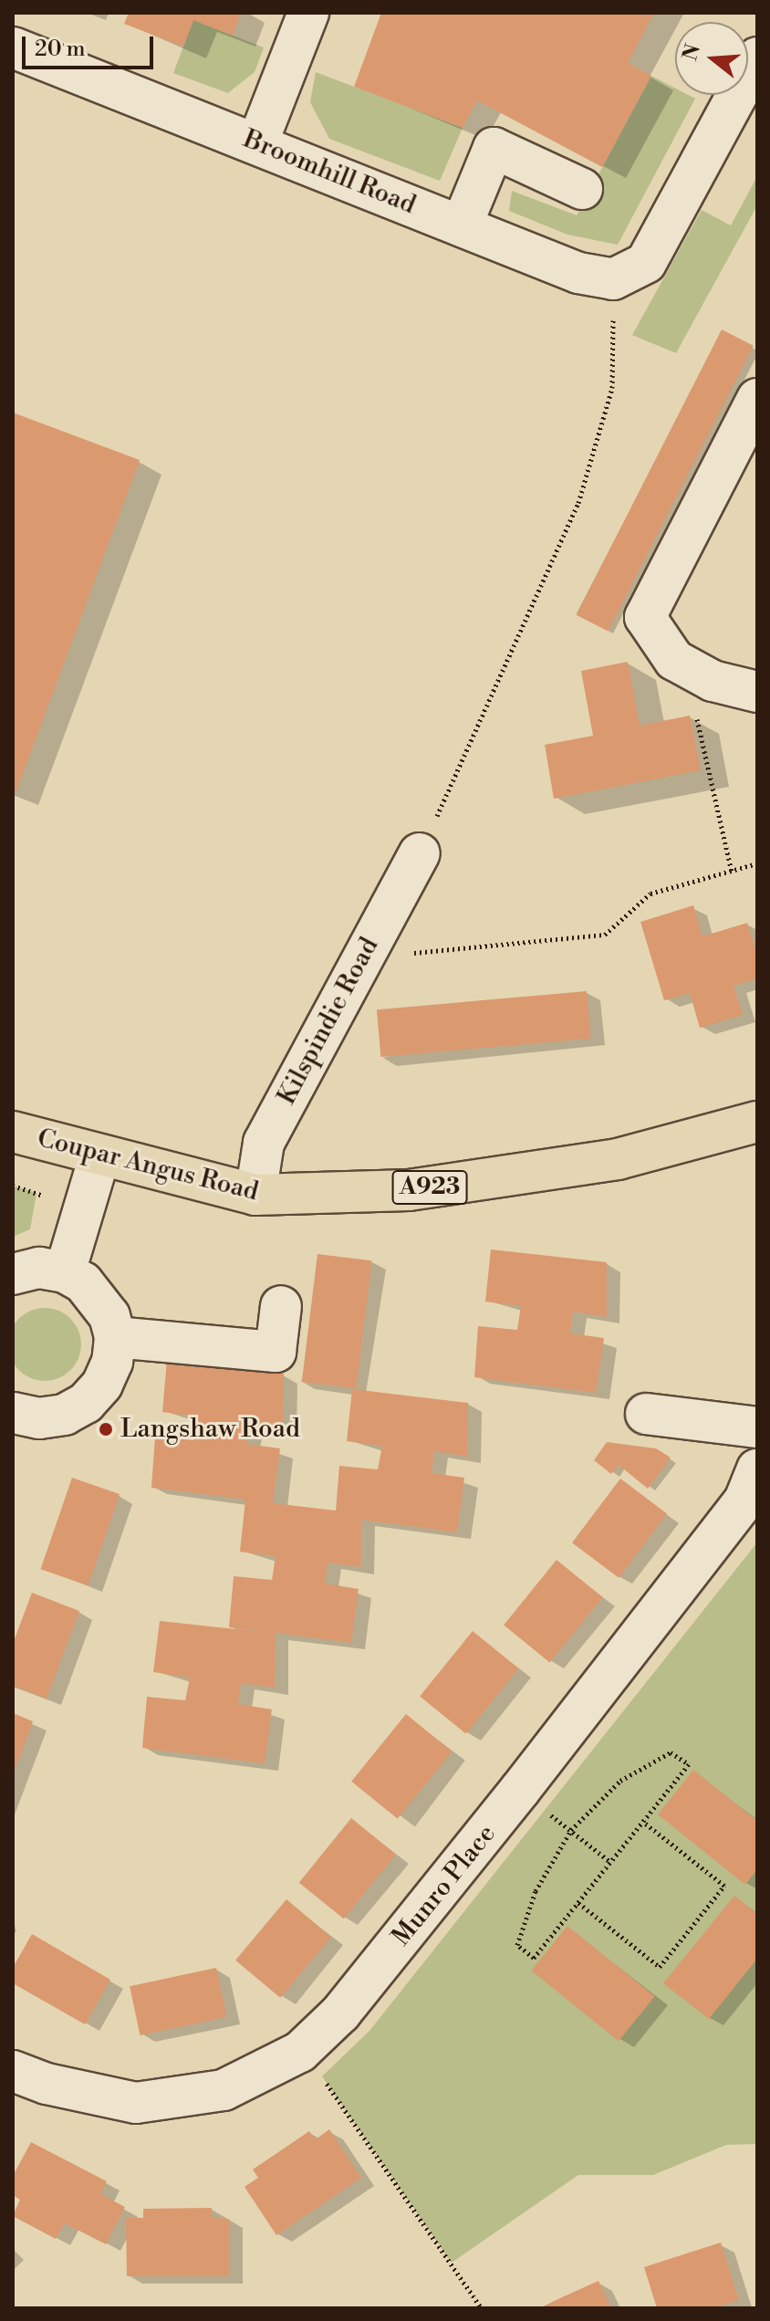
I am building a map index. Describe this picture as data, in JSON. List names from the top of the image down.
{
  "streets": {
    "main road": ["Coupar Angus Road", "A923"],
    "street": ["Broomhill Road", "Kilspindie Road", "Munro Place"]
  },
  "crossings": [
    ["Kilspindie Road", "Coupar Angus Road"]
  ],
  "places": ["Langshaw Road"],
  "scale_bar": "20 m",
  "north": "left"
}
